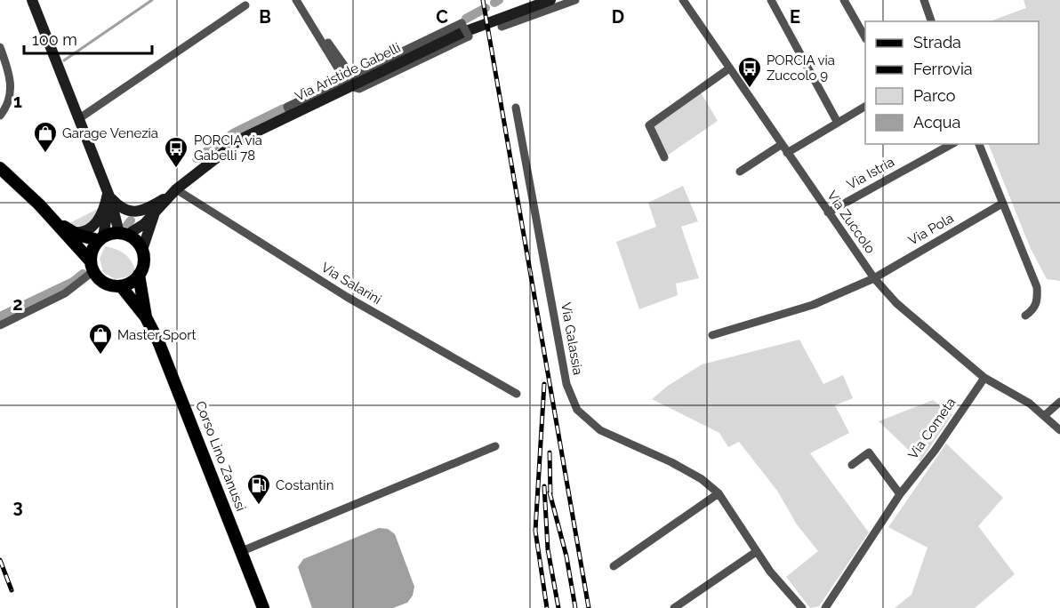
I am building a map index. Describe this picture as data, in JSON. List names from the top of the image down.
{
  "streets": {
    "main road": ["Via Aristide Gabelli", "Corso Lino Zanussi"],
    "street": [
      "Via Istria",
      "Via Zuccolo",
      "Via Pola",
      "Via Salarini",
      "Via Galassia",
      "Via Cometa"
    ]
  },
  "crossings": [
    ["Via Aristide Gabelli", "Via Salarini"],
    ["Via Aristide Gabelli", "Corso Lino Zanussi"],
    ["Via Istria", "Via Zuccolo"],
    ["Via Zuccolo", "Via Pola"],
    ["Via Zuccolo", "Via Cometa"]
  ],
  "places": {
    "bus stop": ["PORCIA via Zuccolo 9", "PORCIA via Gabelli 78"],
    "shop": ["Garage Venezia", "Master Sport"],
    "fuel station": ["Costantin"]
  },
  "legend": [
    "Strada",
    "Ferrovia",
    "Parco",
    "Acqua"
  ],
  "scale_bar": "100 m",
  "grid": {
    "columns": [
      "B",
      "C",
      "D",
      "E"
    ],
    "rows": ["1", "2", "3"]
  }
}
